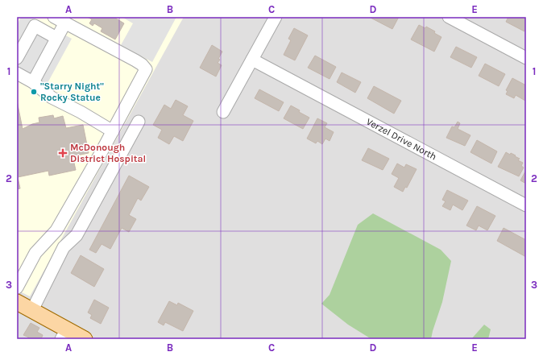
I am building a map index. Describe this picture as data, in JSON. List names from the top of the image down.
{
  "streets": {
    "street": ["Verzel Drive North"]
  },
  "places": {
    "other": ["\"Starry Night\" Rocky Statue"],
    "health": ["McDonough District Hospital"]
  },
  "grid": {
    "columns": [
      "A",
      "B",
      "C",
      "D",
      "E"
    ],
    "rows": ["1", "2", "3"]
  }
}
